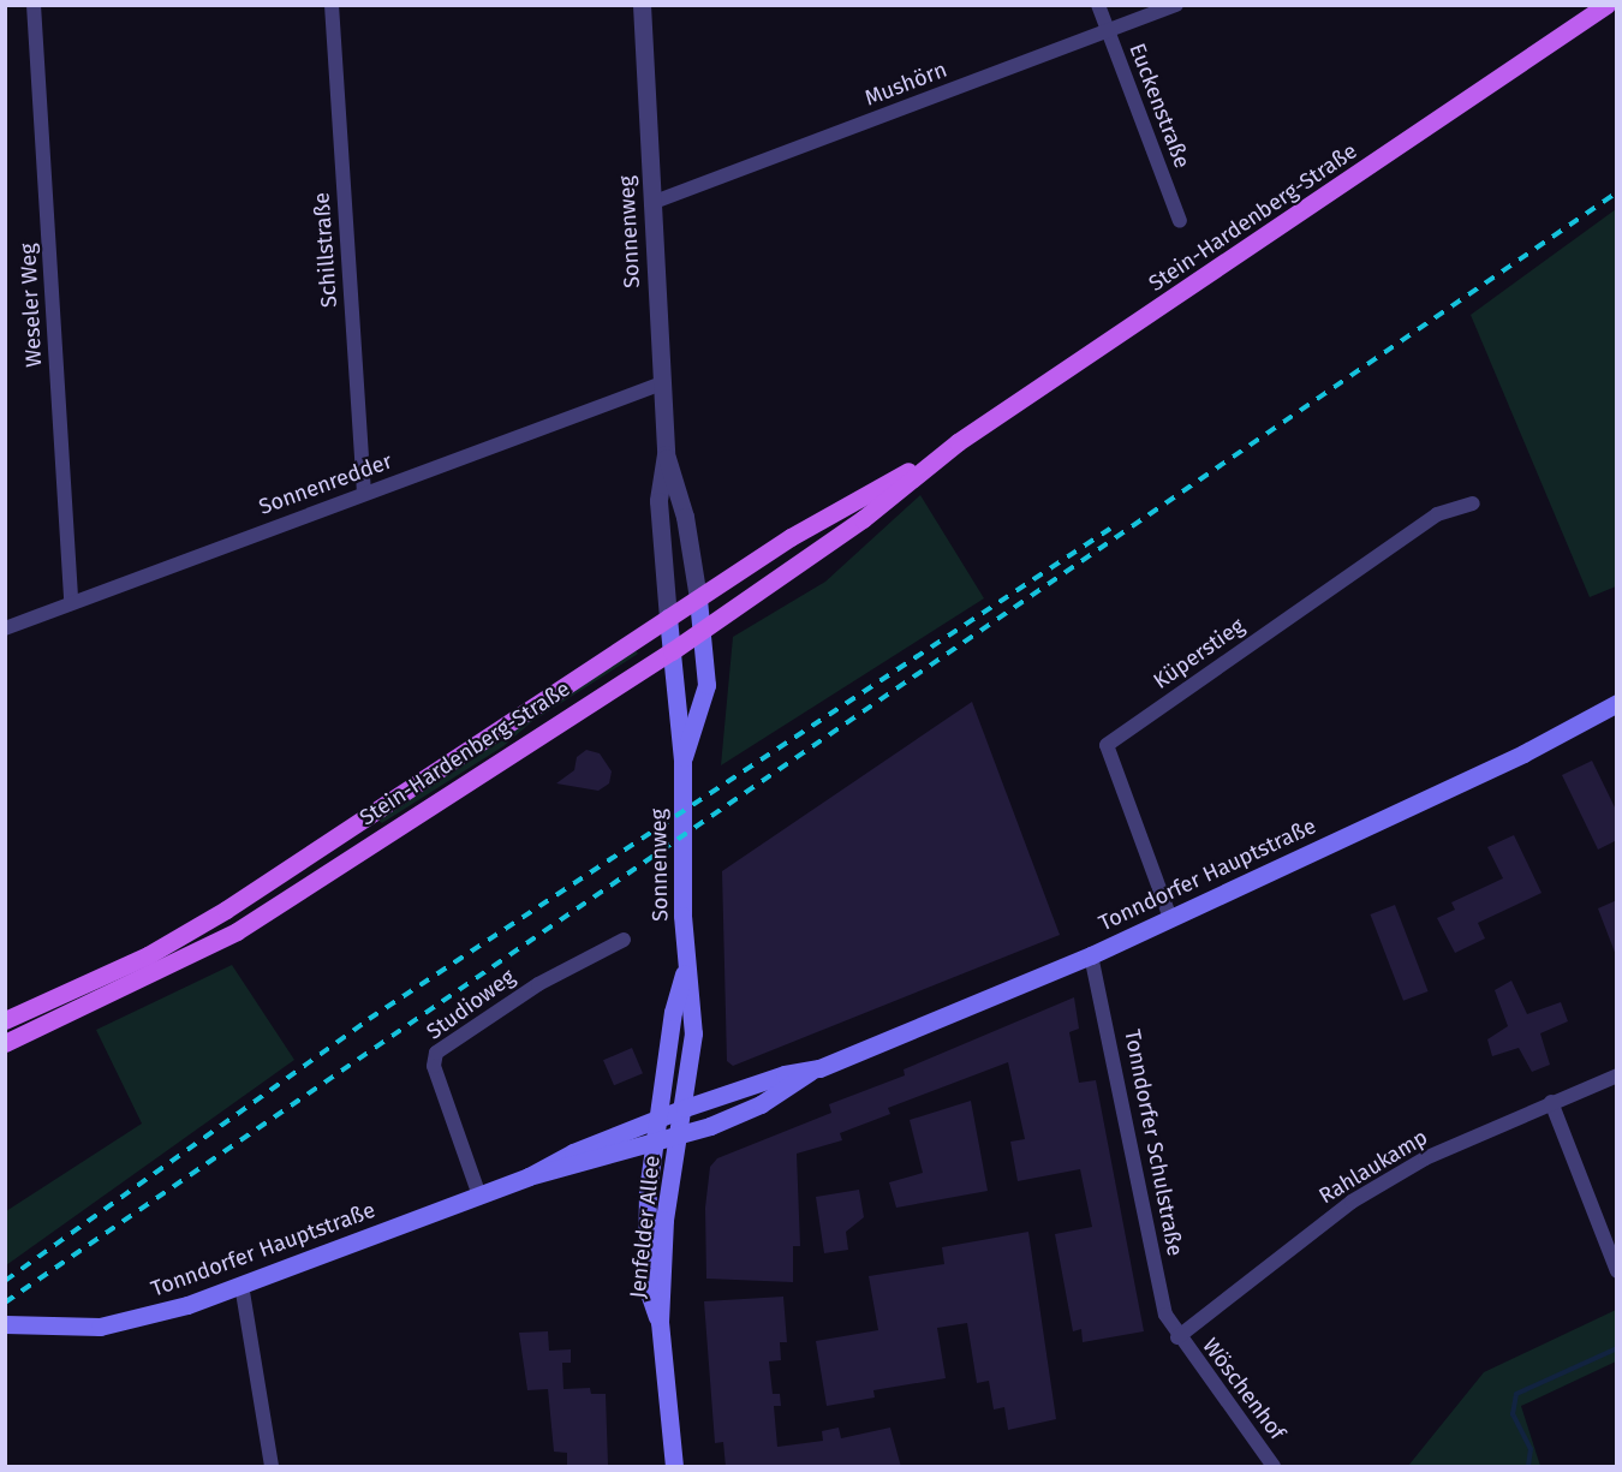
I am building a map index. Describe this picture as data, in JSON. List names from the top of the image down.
{
  "streets": {
    "main road": [
      "Stein-Hardenberg-Straße",
      "Sonnenweg",
      "Tonndorfer Hauptstraße",
      "Jenfelder Allee"
    ],
    "street": [
      "Mushörn",
      "Euckenstraße",
      "Schillstraße",
      "Weseler Weg",
      "Sonnenredder",
      "Küperstieg",
      "Studioweg",
      "Tonndorfer Schulstraße",
      "Rahlaukamp",
      "Wöschenhof"
    ]
  },
  "crossings": [
    ["Mushörn", "Euckenstraße"],
    ["Mushörn", "Sonnenweg"],
    ["Stein-Hardenberg-Straße", "Sonnenweg"],
    ["Sonnenweg", "Sonnenredder"],
    ["Sonnenweg", "Tonndorfer Hauptstraße"],
    ["Sonnenweg", "Jenfelder Allee"],
    ["Schillstraße", "Sonnenredder"],
    ["Weseler Weg", "Sonnenredder"],
    ["Küperstieg", "Tonndorfer Hauptstraße"],
    ["Tonndorfer Hauptstraße", "Studioweg"],
    ["Tonndorfer Hauptstraße", "Tonndorfer Schulstraße"],
    ["Tonndorfer Hauptstraße", "Jenfelder Allee"],
    ["Tonndorfer Schulstraße", "Rahlaukamp"],
    ["Tonndorfer Schulstraße", "Wöschenhof"],
    ["Rahlaukamp", "Wöschenhof"]
  ]
}
